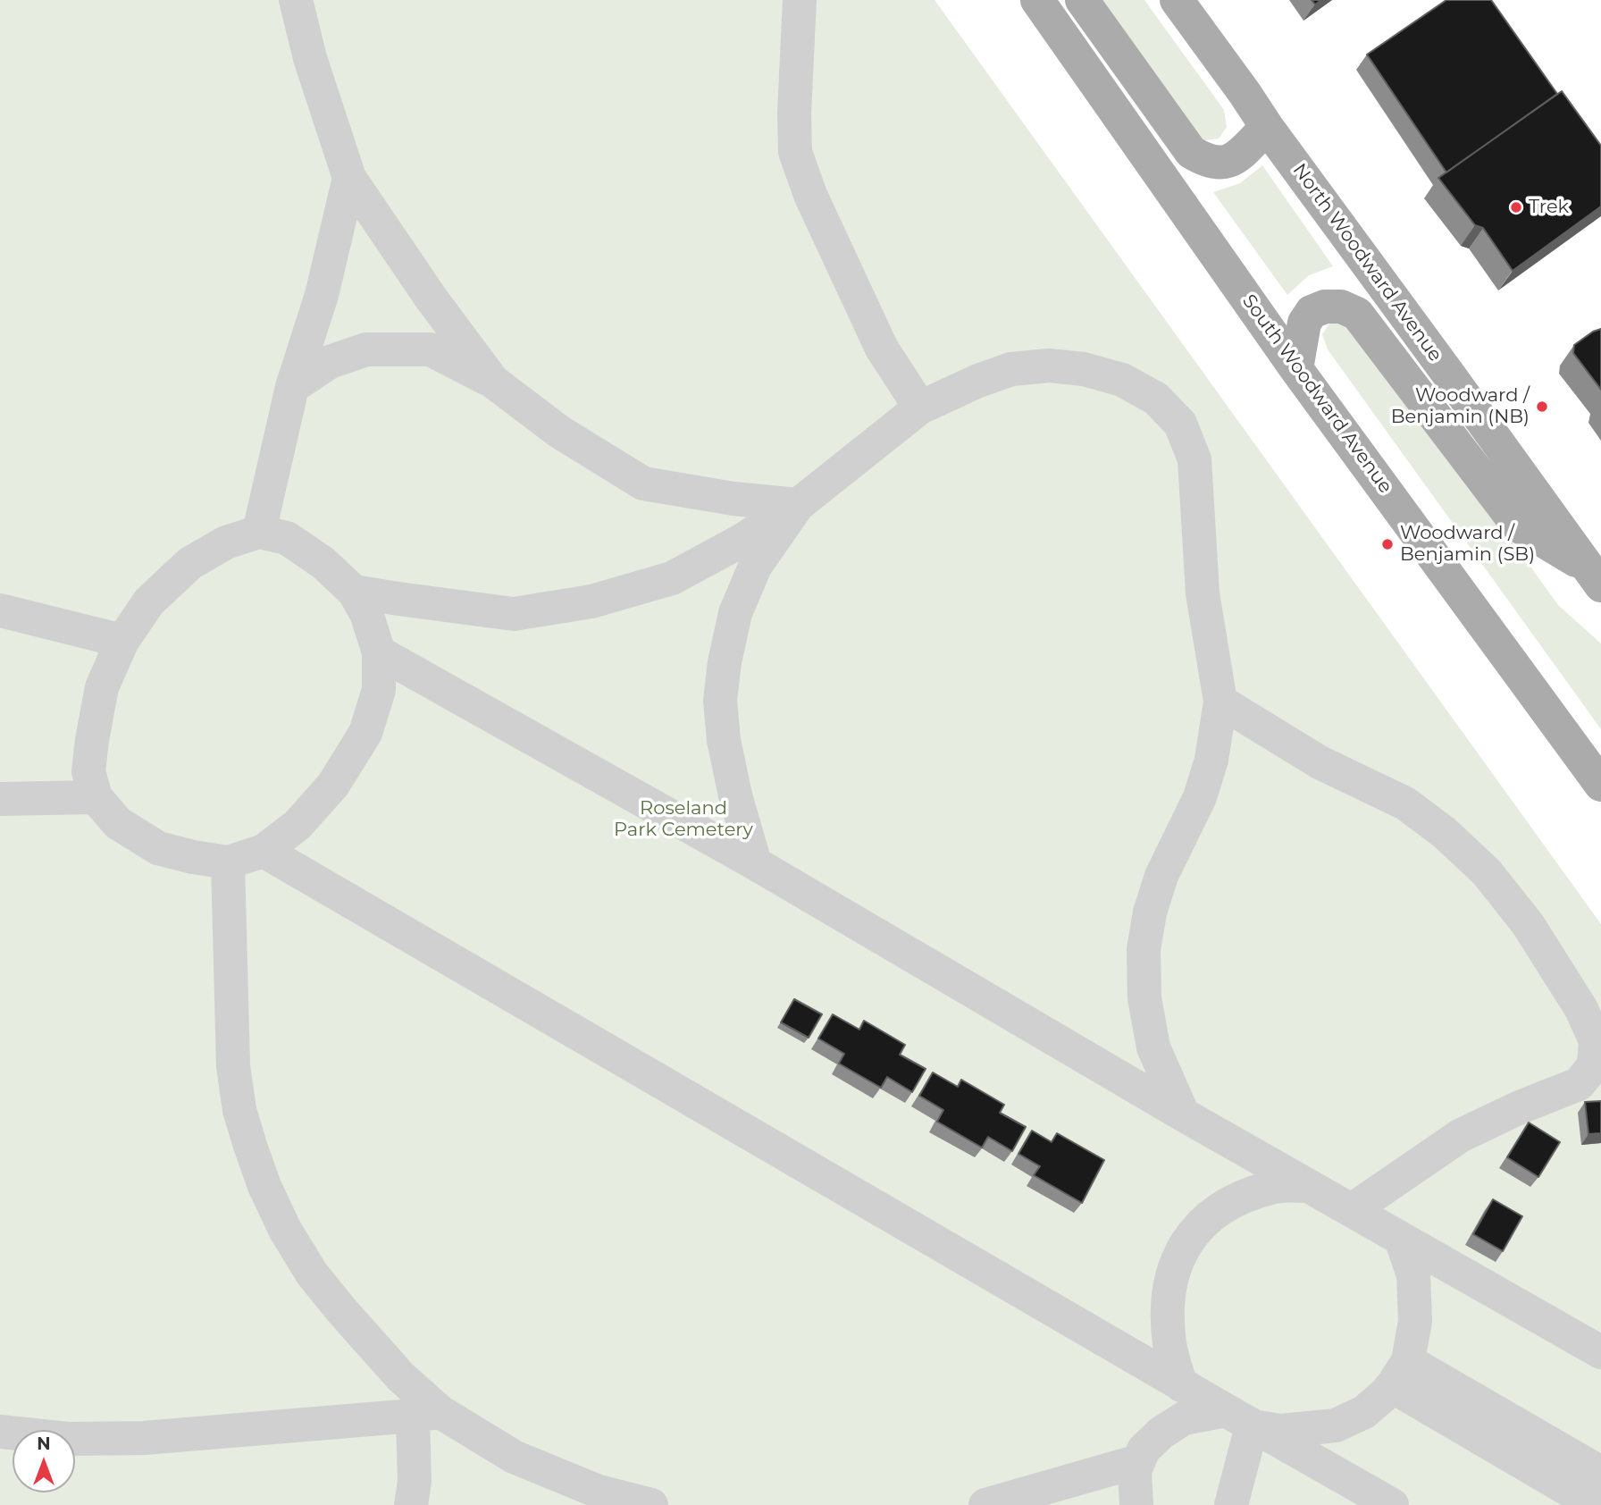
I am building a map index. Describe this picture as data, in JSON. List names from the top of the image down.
{
  "streets": {
    "main road": ["North Woodward Avenue", "South Woodward Avenue"]
  },
  "parks": ["Roseland Park Cemetery"],
  "places": ["Trek", "Woodward / Benjamin (NB)", "Woodward / Benjamin (SB)"],
  "north": "top"
}
